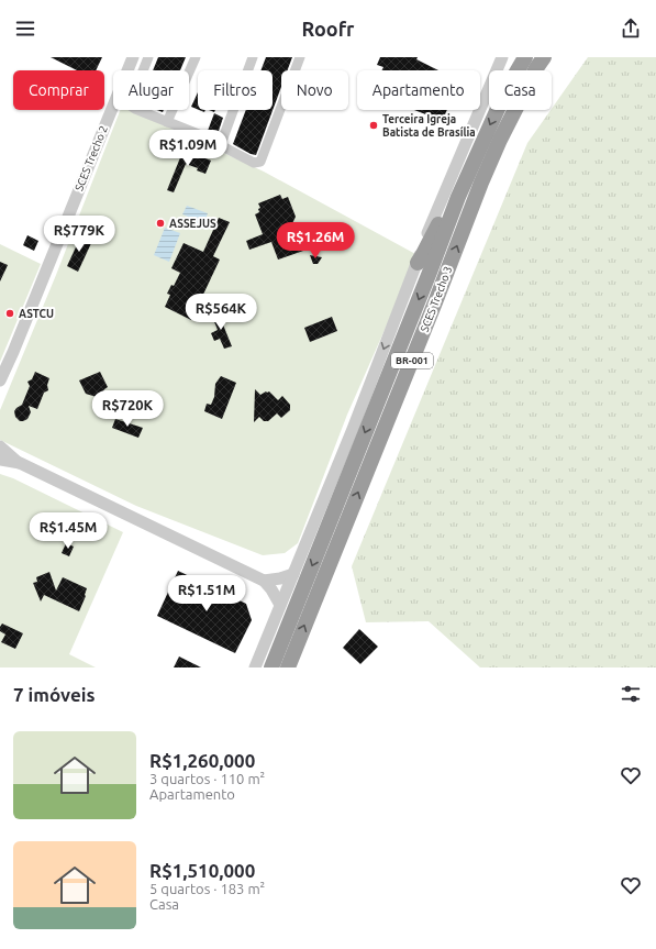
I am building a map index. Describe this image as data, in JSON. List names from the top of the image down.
{
  "streets": {
    "highway": ["SCES Trecho 3", "BR-001"],
    "street": ["SCES Trecho 2"]
  },
  "places": ["Terceira Igreja Batista de Brasília", "ASSEJUS", "ASTCU"],
  "page": {
    "header": "Roofr",
    "chip": [
      "Comprar",
      "Alugar",
      "Filtros",
      "Novo",
      "Apartamento",
      "Casa"
    ],
    "price": [
      "R$1.09M",
      "R$779K",
      "R$1.26M",
      "R$564K",
      "R$720K",
      "R$1.45M",
      "R$1.51M"
    ],
    "heading": "7 imóveis",
    "list": [
      {
        "name": "R$1,260,000",
        "note": "3 quartos · 110 m² · Apartamento"
      },
      {
        "name": "R$1,510,000",
        "note": "5 quartos · 183 m² · Casa"
      }
    ]
  }
}
